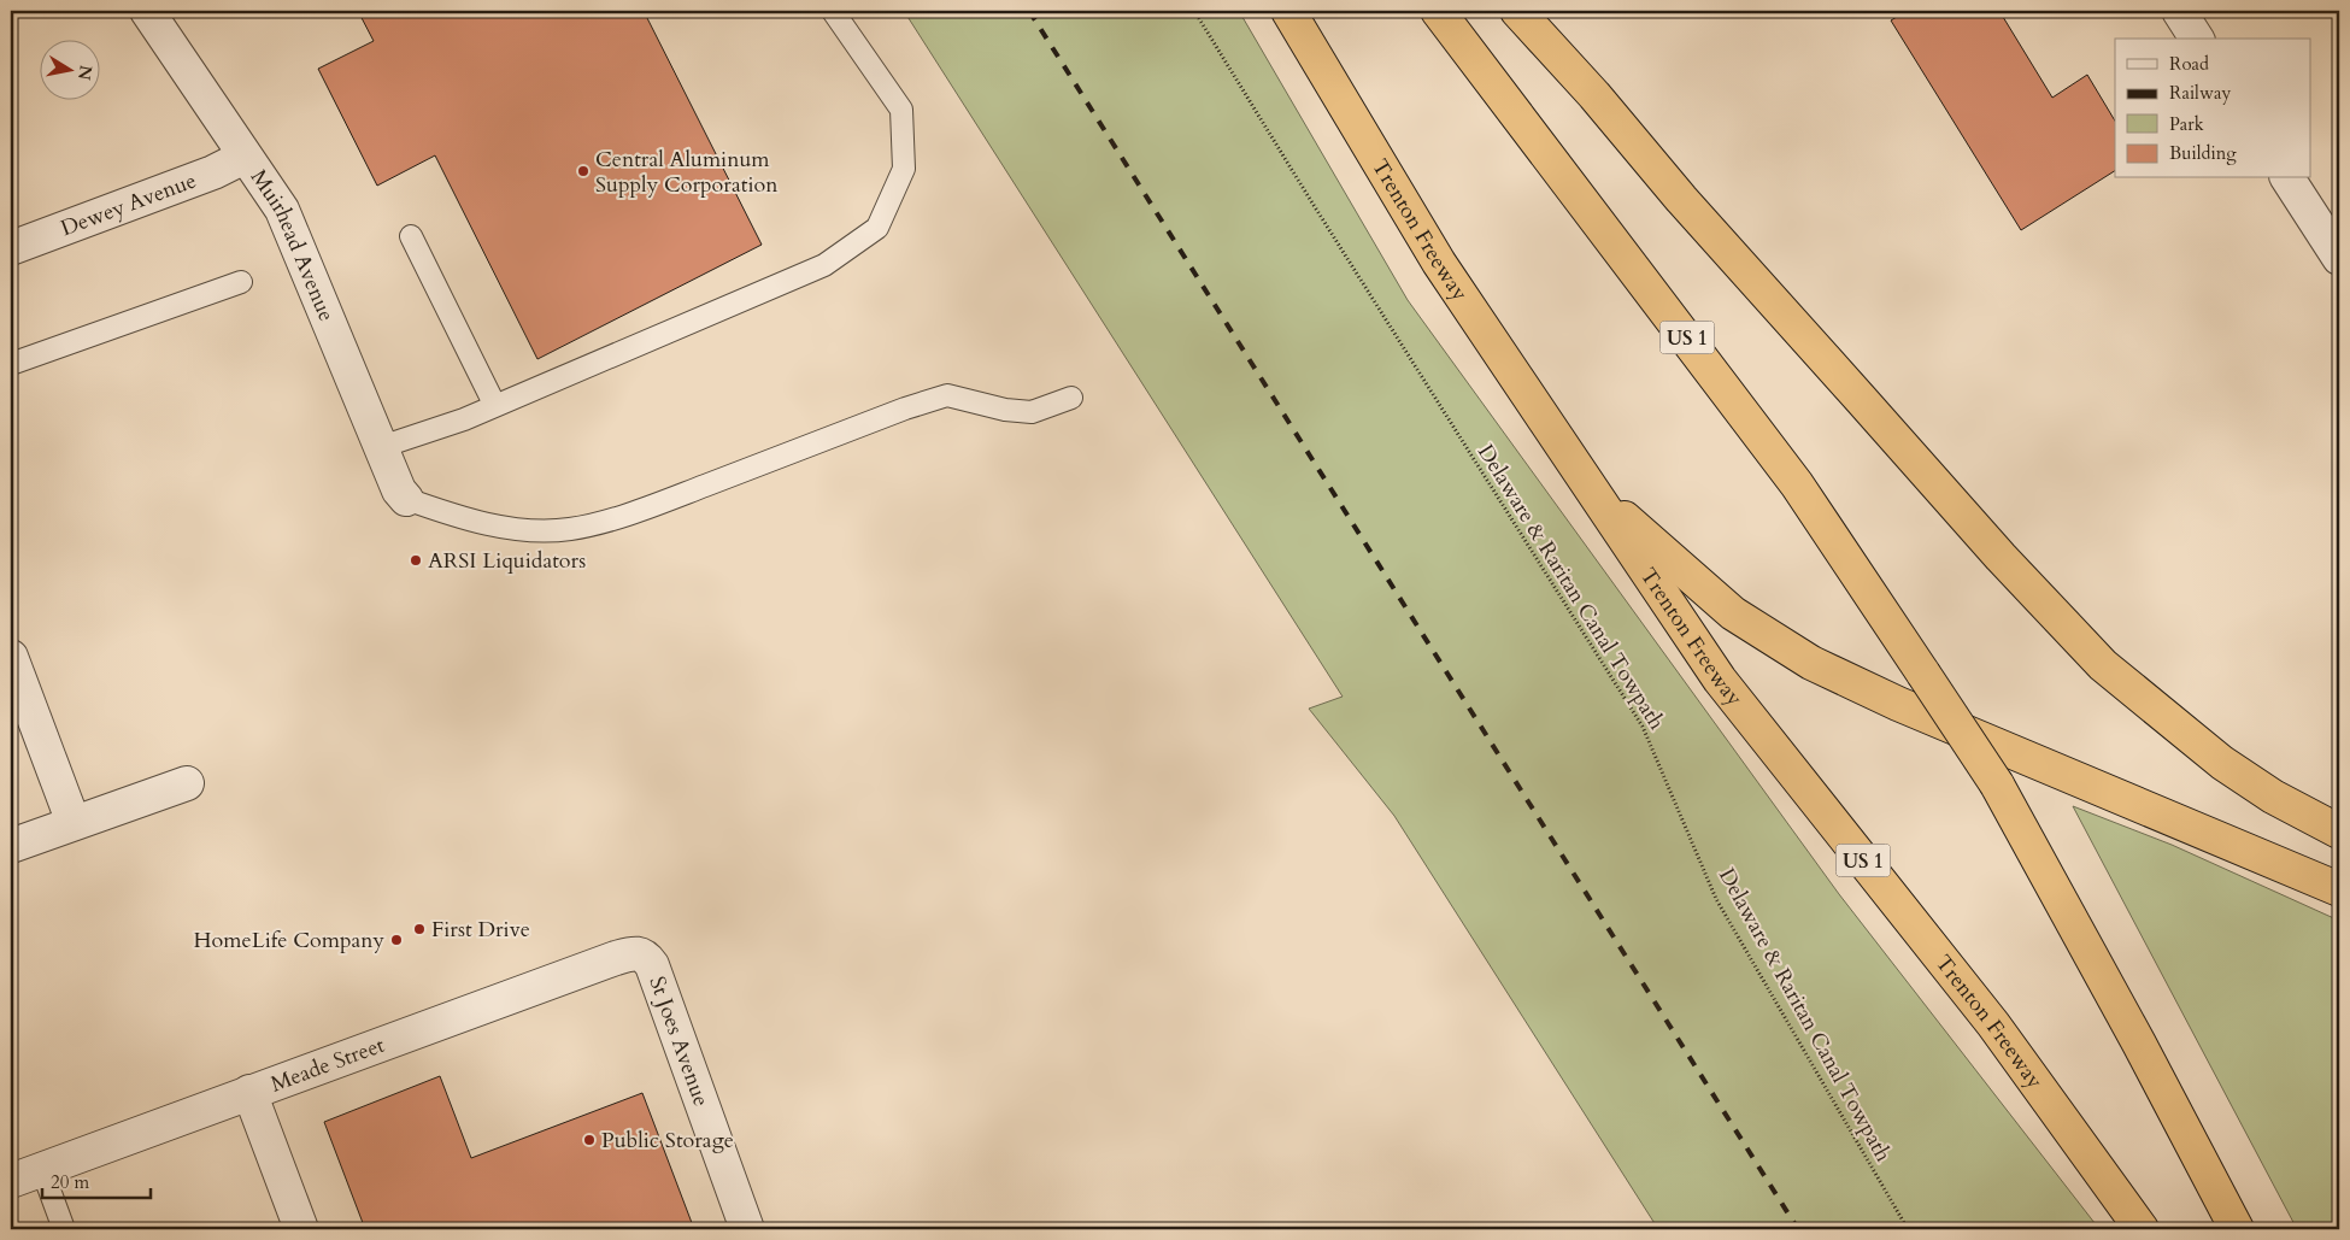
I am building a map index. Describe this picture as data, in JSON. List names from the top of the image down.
{
  "streets": {
    "highway": ["Trenton Freeway", "US 1"],
    "street": [
      "Dewey Avenue",
      "Muirhead Avenue",
      "St Joes Avenue",
      "Meade Street"
    ],
    "path": ["Delaware & Raritan Canal Towpath"]
  },
  "crossings": [
    ["Dewey Avenue", "Muirhead Avenue"],
    ["St Joes Avenue", "Meade Street"]
  ],
  "places": [
    "Central Aluminum Supply Corporation",
    "ARSI Liquidators",
    "First Drive",
    "HomeLife Company",
    "Public Storage"
  ],
  "legend": [
    "Road",
    "Railway",
    "Park",
    "Building"
  ],
  "scale_bar": "20 m",
  "north": "right"
}
